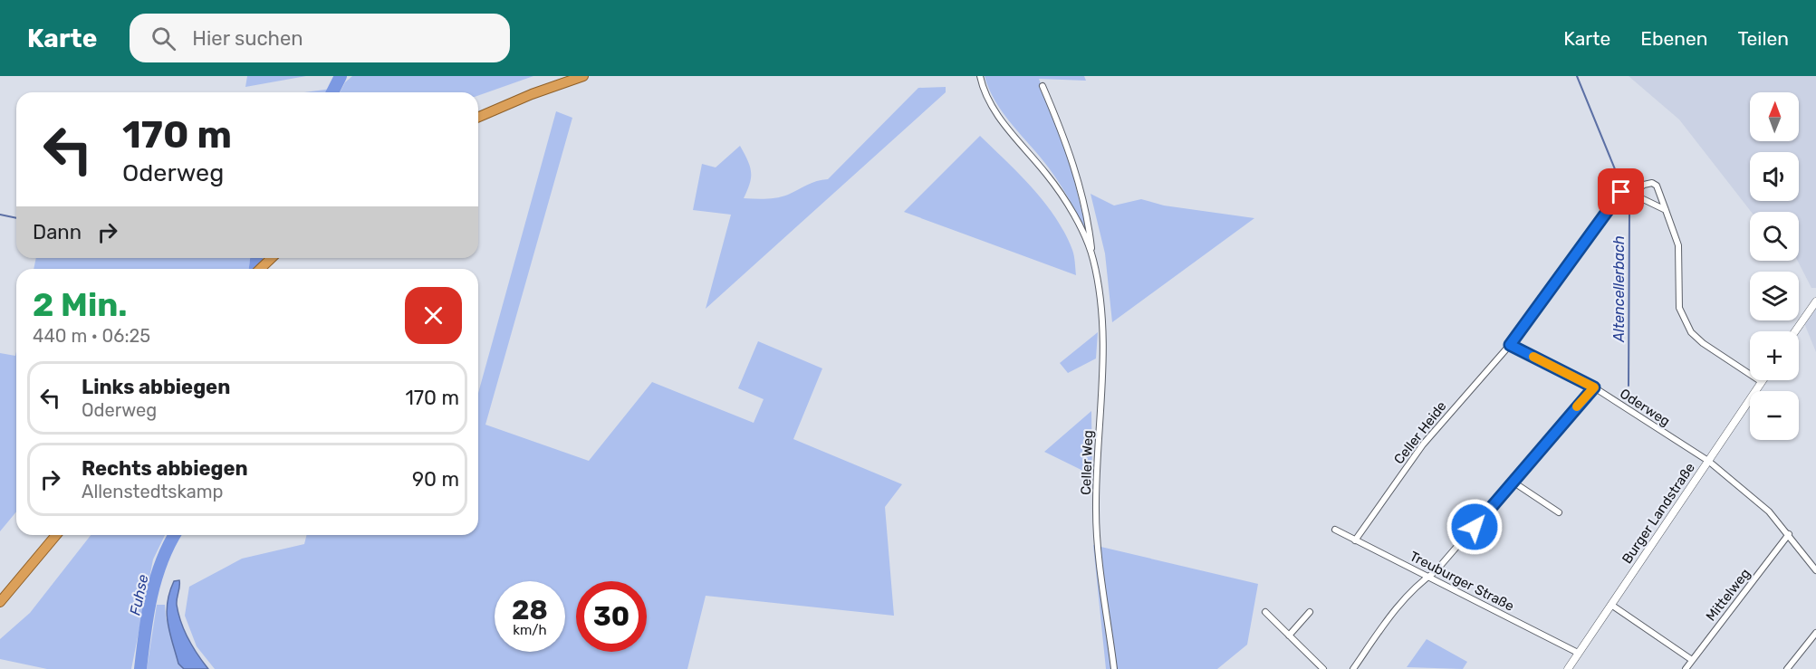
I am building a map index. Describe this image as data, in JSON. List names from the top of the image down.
{
  "streets": {
    "street": [
      "Oderweg",
      "Celler Heide",
      "Celler Weg",
      "Burger Landstraße",
      "Treuburger Straße",
      "Mittelweg"
    ]
  },
  "crossings": [
    ["Oderweg", "Celler Heide"],
    ["Oderweg", "Burger Landstraße"],
    ["Oderweg", "Mittelweg"],
    ["Celler Heide", "Treuburger Straße"],
    ["Burger Landstraße", "Treuburger Straße"]
  ],
  "water": ["Altencellerbach", "Fuhse"],
  "north": "top",
  "page": {
    "header": "Karte",
    "search": "Hier suchen",
    "nav": ["Karte", "Ebenen", "Teilen"],
    "map_buttons": ["+", "−"],
    "turn": ["170 m", "Oderweg"],
    "then": "Dann",
    "heading": ["2 Min.", "440 m · 06:25"],
    "list": [
      {
        "name": "Links abbiegen",
        "note": "Oderweg",
        "value": "170 m"
      },
      {
        "name": "Rechts abbiegen",
        "note": "Allenstedtskamp",
        "value": "90 m"
      }
    ],
    "speed": "28 km/h",
    "limit": "30"
  }
}
